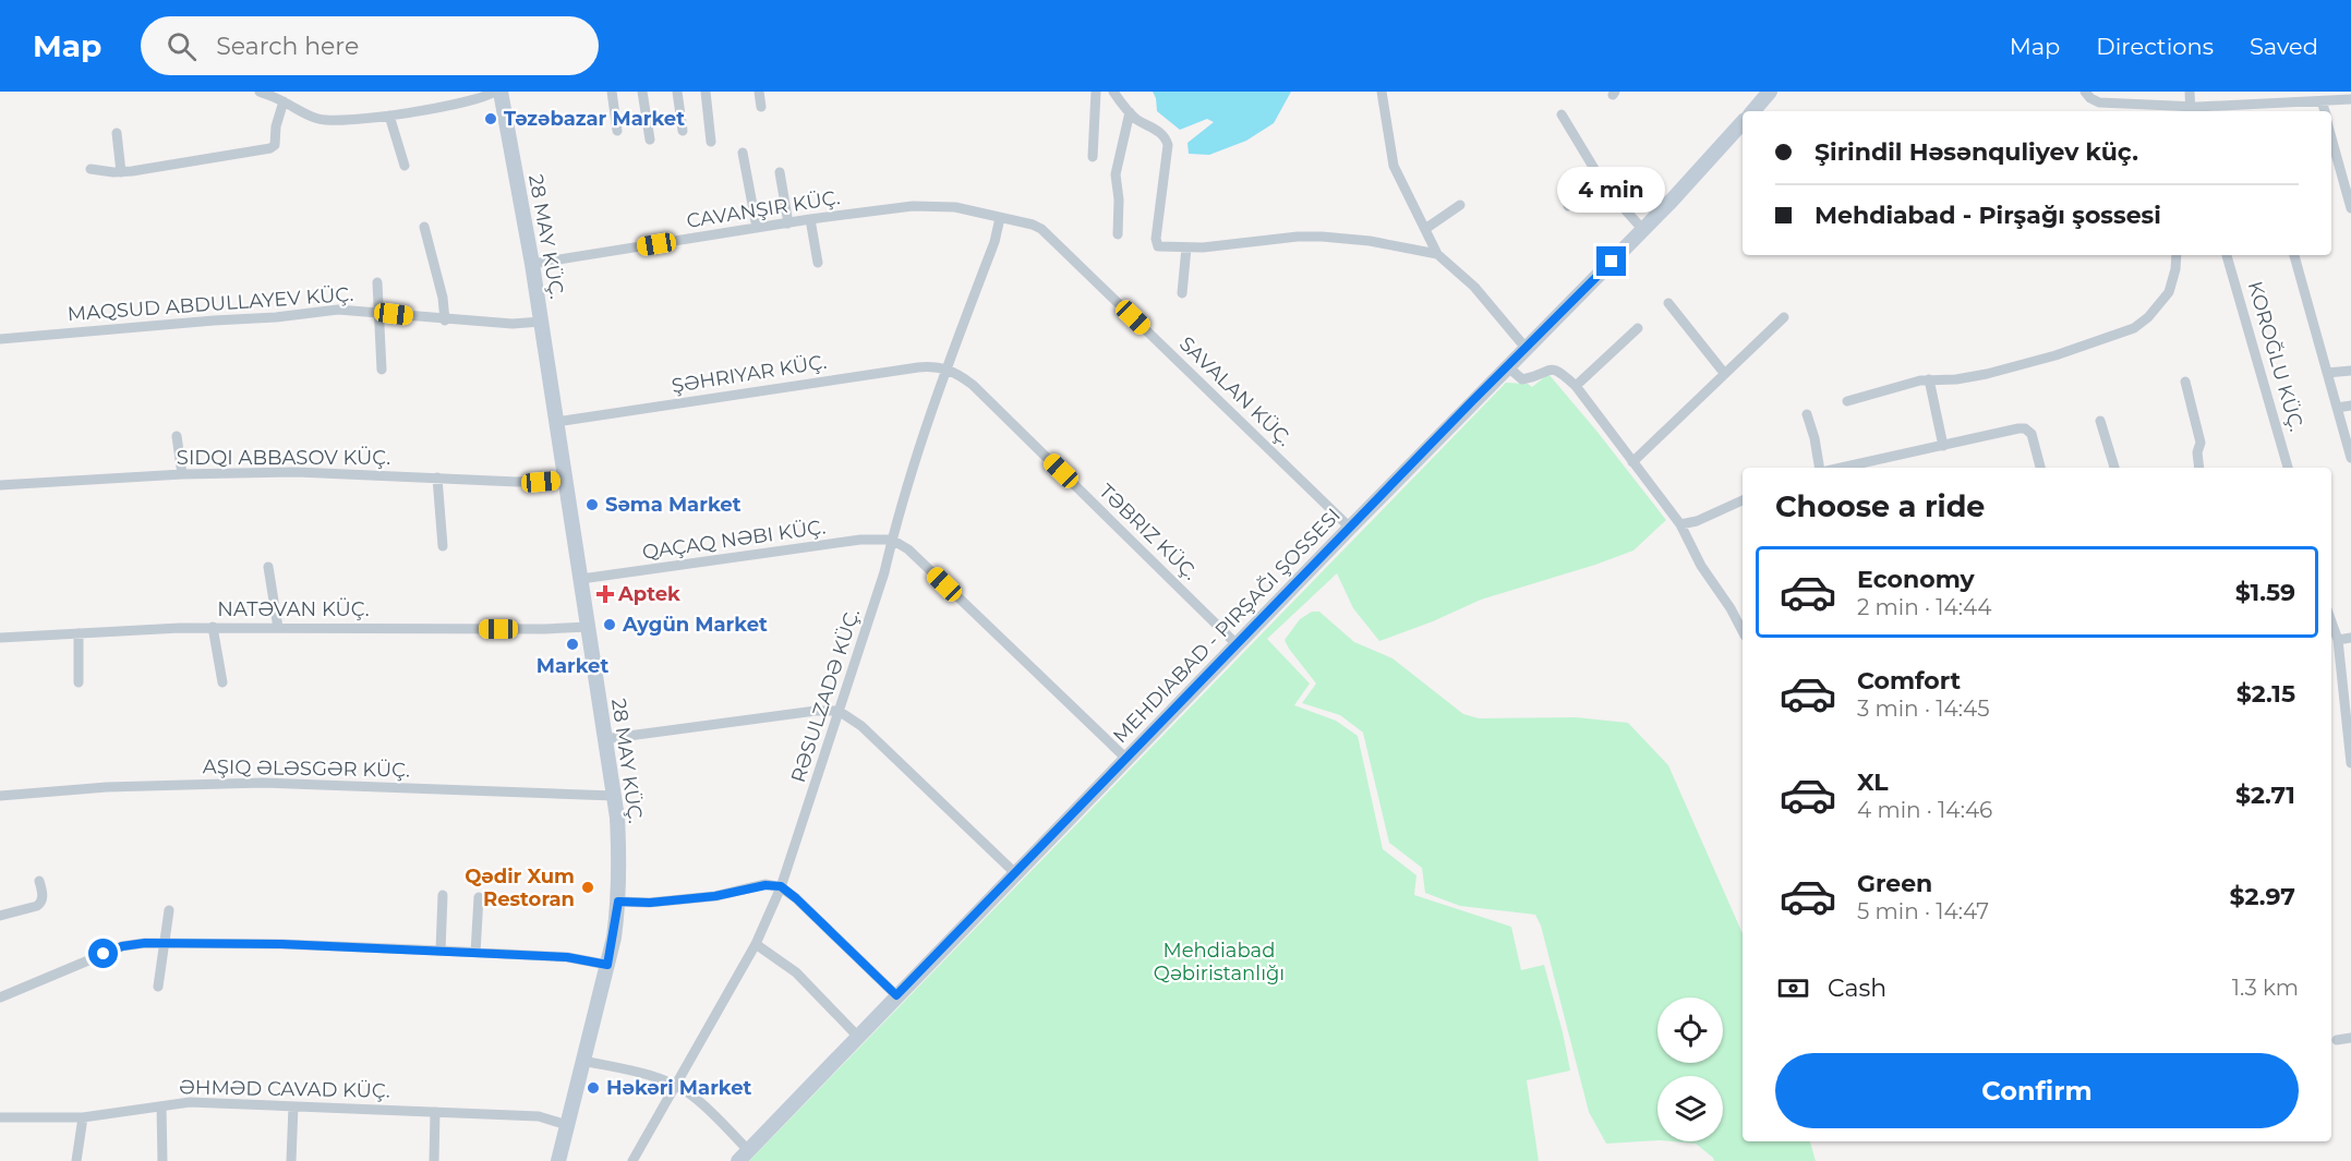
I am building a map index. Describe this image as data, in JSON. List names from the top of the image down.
{
  "streets": {
    "main road": ["28 MAY KÜÇ."],
    "street": [
      "CAVANŞIR KÜÇ.",
      "MAQSUD ABDULLAYEV KÜÇ.",
      "KOROĞLU KÜÇ.",
      "ŞƏHRIYAR KÜÇ.",
      "SAVALAN KÜÇ.",
      "SIDQI ABBASOV KÜÇ.",
      "TƏBRIZ KÜÇ.",
      "QAÇAQ NƏBI KÜÇ.",
      "NATƏVAN KÜÇ.",
      "RƏSULZADƏ KÜÇ.",
      "ƏHMƏD CAVAD KÜÇ."
    ]
  },
  "crossings": [
    ["CAVANŞIR KÜÇ.", "28 MAY KÜÇ."],
    ["CAVANŞIR KÜÇ.", "SAVALAN KÜÇ."],
    ["CAVANŞIR KÜÇ.", "RƏSULZADƏ KÜÇ."],
    ["28 MAY KÜÇ.", "MAQSUD ABDULLAYEV KÜÇ."],
    ["28 MAY KÜÇ.", "ŞƏHRIYAR KÜÇ."],
    ["28 MAY KÜÇ.", "SIDQI ABBASOV KÜÇ."],
    ["28 MAY KÜÇ.", "QAÇAQ NƏBI KÜÇ."],
    ["28 MAY KÜÇ.", "NATƏVAN KÜÇ."],
    ["28 MAY KÜÇ.", "ƏHMƏD CAVAD KÜÇ."],
    ["ŞƏHRIYAR KÜÇ.", "TƏBRIZ KÜÇ."],
    ["ŞƏHRIYAR KÜÇ.", "RƏSULZADƏ KÜÇ."],
    ["SAVALAN KÜÇ.", "RƏSULZADƏ KÜÇ."],
    ["TƏBRIZ KÜÇ.", "RƏSULZADƏ KÜÇ."],
    ["QAÇAQ NƏBI KÜÇ.", "RƏSULZADƏ KÜÇ."]
  ],
  "parks": ["Mehdiabad Qəbiristanlığı"],
  "places": {
    "other": [
      "Təzəbazar Market",
      "Səma Market",
      "Aygün Market",
      "Market",
      "Qədir Xum Restoran",
      "Həkəri Market"
    ],
    "health": ["Aptek"]
  },
  "page": {
    "header": "Map",
    "search": "Search here",
    "nav": ["Map", "Directions", "Saved"],
    "banner": ["Şirindil Həsənquliyev küç.", "Mehdiabad - Pirşağı şossesi"],
    "bubble": "4 min",
    "heading": "Choose a ride",
    "list": [
      {
        "name": "Economy",
        "note": "2 min · 14:44",
        "value": "$1.59"
      },
      {
        "name": "Comfort",
        "note": "3 min · 14:45",
        "value": "$2.15"
      },
      {
        "name": "XL",
        "note": "4 min · 14:46",
        "value": "$2.71"
      },
      {
        "name": "Green",
        "note": "5 min · 14:47",
        "value": "$2.97"
      }
    ],
    "pay": ["Cash", "1.3 km"],
    "buttons": "Confirm"
  }
}
